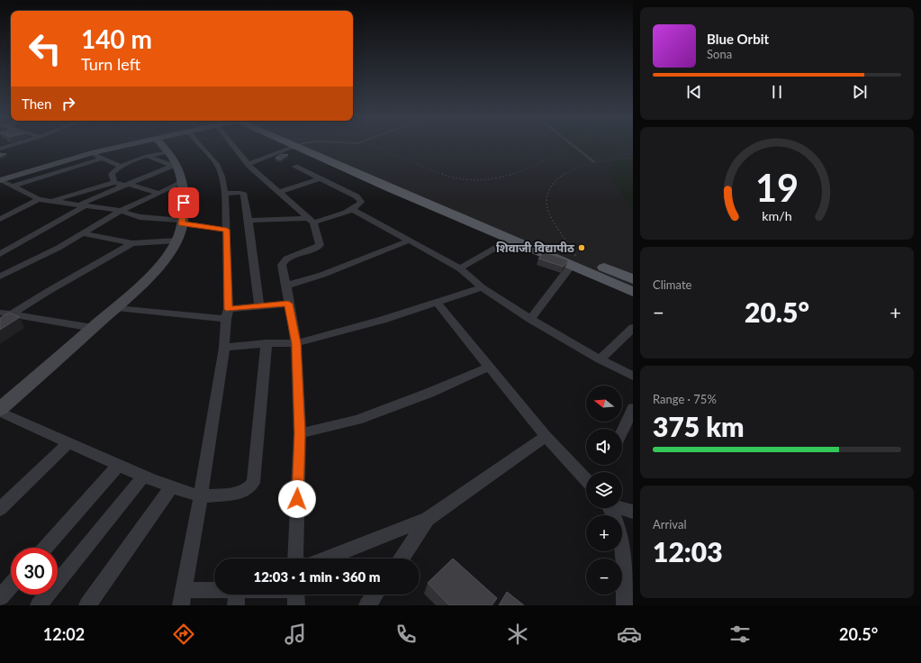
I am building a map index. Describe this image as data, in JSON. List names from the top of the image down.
{
  "places": ["शिवाजी विद्यापीठ"],
  "north": "left",
  "page": {
    "turn": ["140 m", "Turn left"],
    "song": ["Blue Orbit", "Sona"],
    "then": "Then",
    "tile": [
      "Climate",
      ["Range · 75%", "375 km"],
      ["Arrival", "12:03"]
    ],
    "heat": ["−", "20.5°", "+"],
    "map_buttons": ["+", "−"],
    "limit": "30",
    "trip": "12:03 · 1 min · 360 m",
    "tabs": ["12:02", "20.5°"],
    "gauge": ["19", "km/h"]
  }
}
